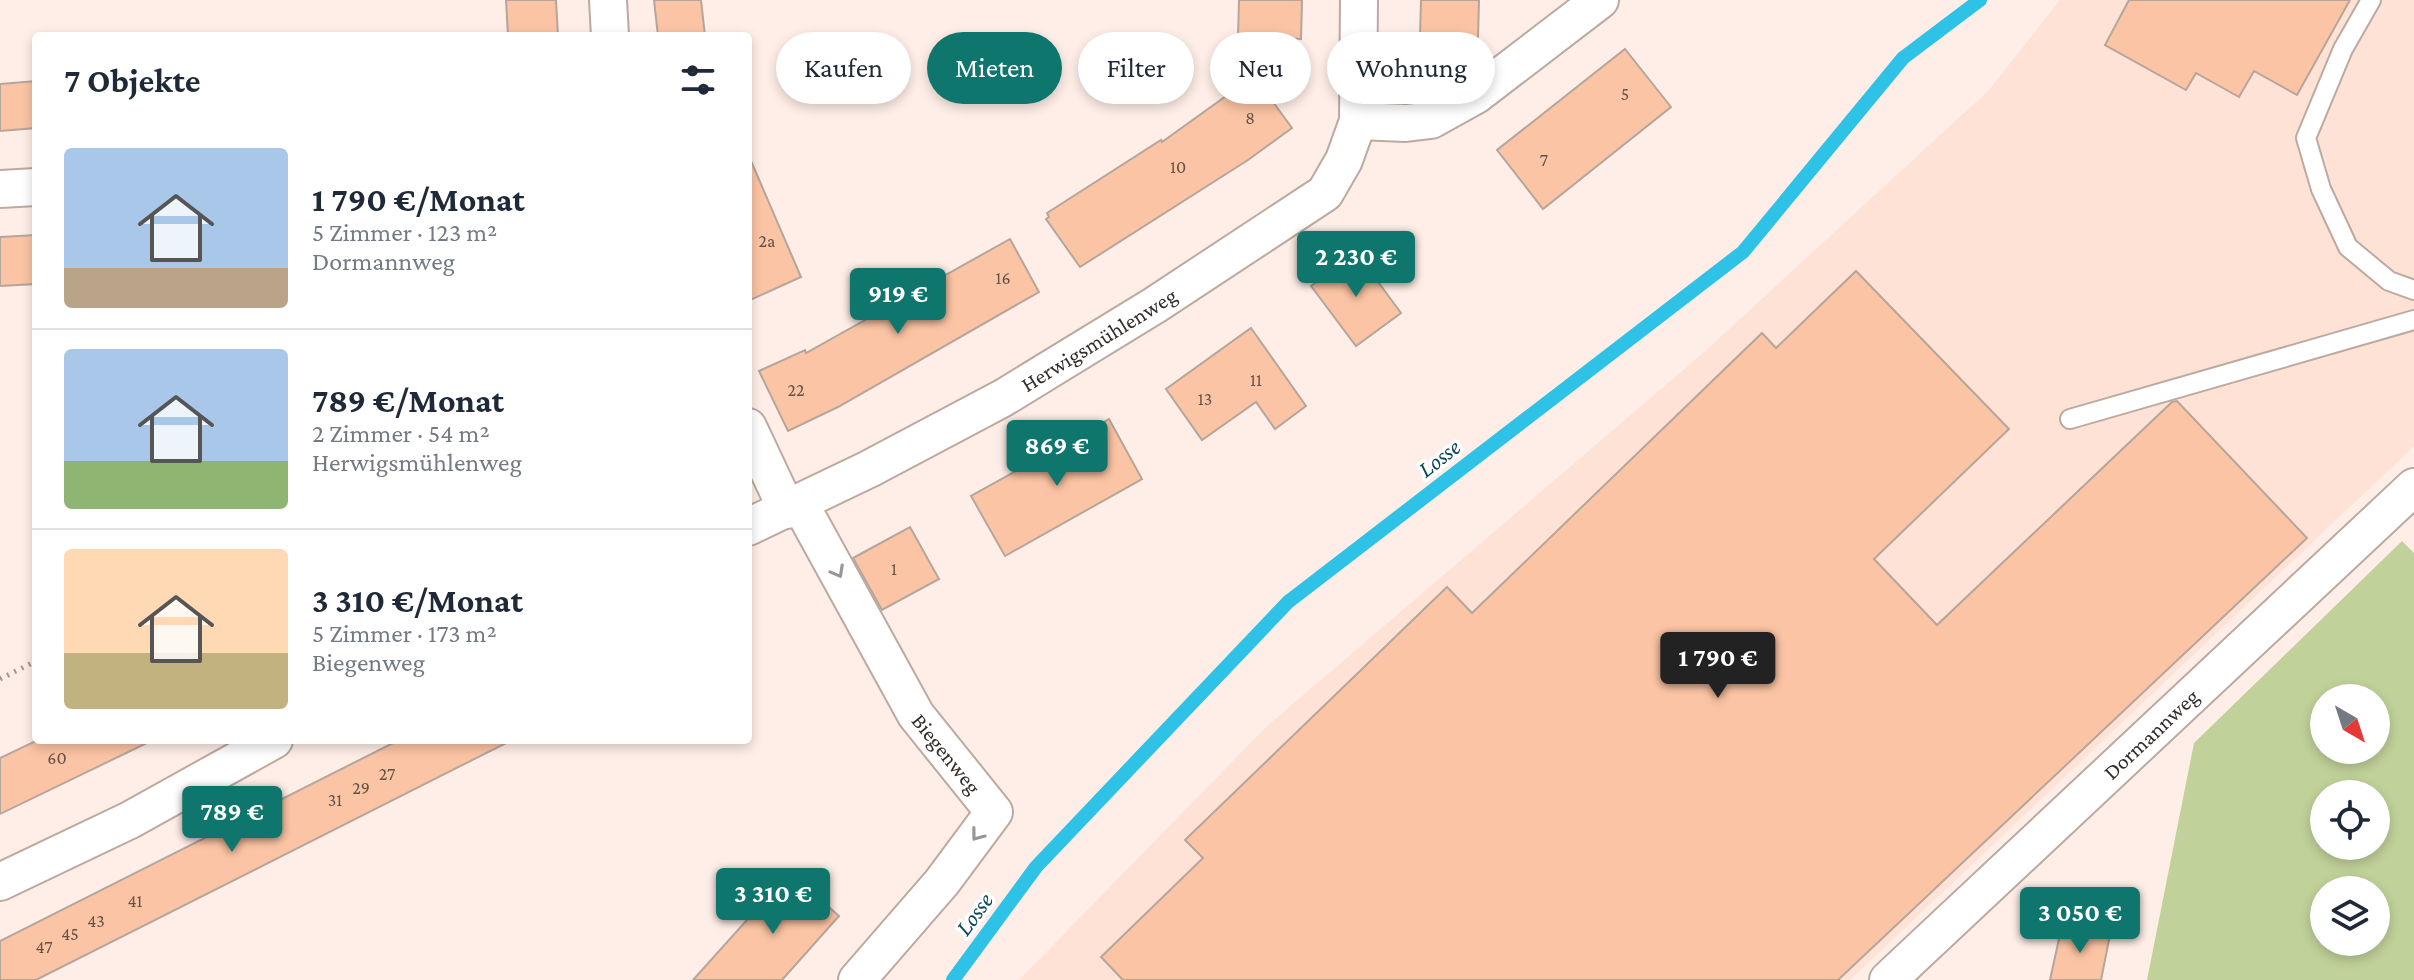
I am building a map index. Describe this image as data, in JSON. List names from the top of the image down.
{
  "streets": {
    "street": ["Herwigsmühlenweg", "Dormannweg", "Biegenweg"]
  },
  "crossings": [
    ["Herwigsmühlenweg", "Biegenweg"]
  ],
  "one_way": ["Biegenweg"],
  "water": ["Losse"],
  "house_numbers": [
    "5",
    "8",
    "7",
    "10",
    "2a",
    "16",
    "11",
    "22",
    "13",
    "1",
    "60",
    "27",
    "29",
    "31",
    "41",
    "43",
    "45",
    "47"
  ],
  "north": "bottom right",
  "page": {
    "chip": [
      "Kaufen",
      "Mieten",
      "Filter",
      "Neu",
      "Wohnung"
    ],
    "heading": "7 Objekte",
    "list": [
      {
        "name": "1 790 €/Monat",
        "note": "5 Zimmer · 123 m² · Dormannweg"
      },
      {
        "name": "789 €/Monat",
        "note": "2 Zimmer · 54 m² · Herwigsmühlenweg"
      },
      {
        "name": "3 310 €/Monat",
        "note": "5 Zimmer · 173 m² · Biegenweg"
      }
    ],
    "price": [
      "2 230 €",
      "919 €",
      "869 €",
      "1 790 €",
      "789 €",
      "3 310 €",
      "3 050 €"
    ]
  }
}
